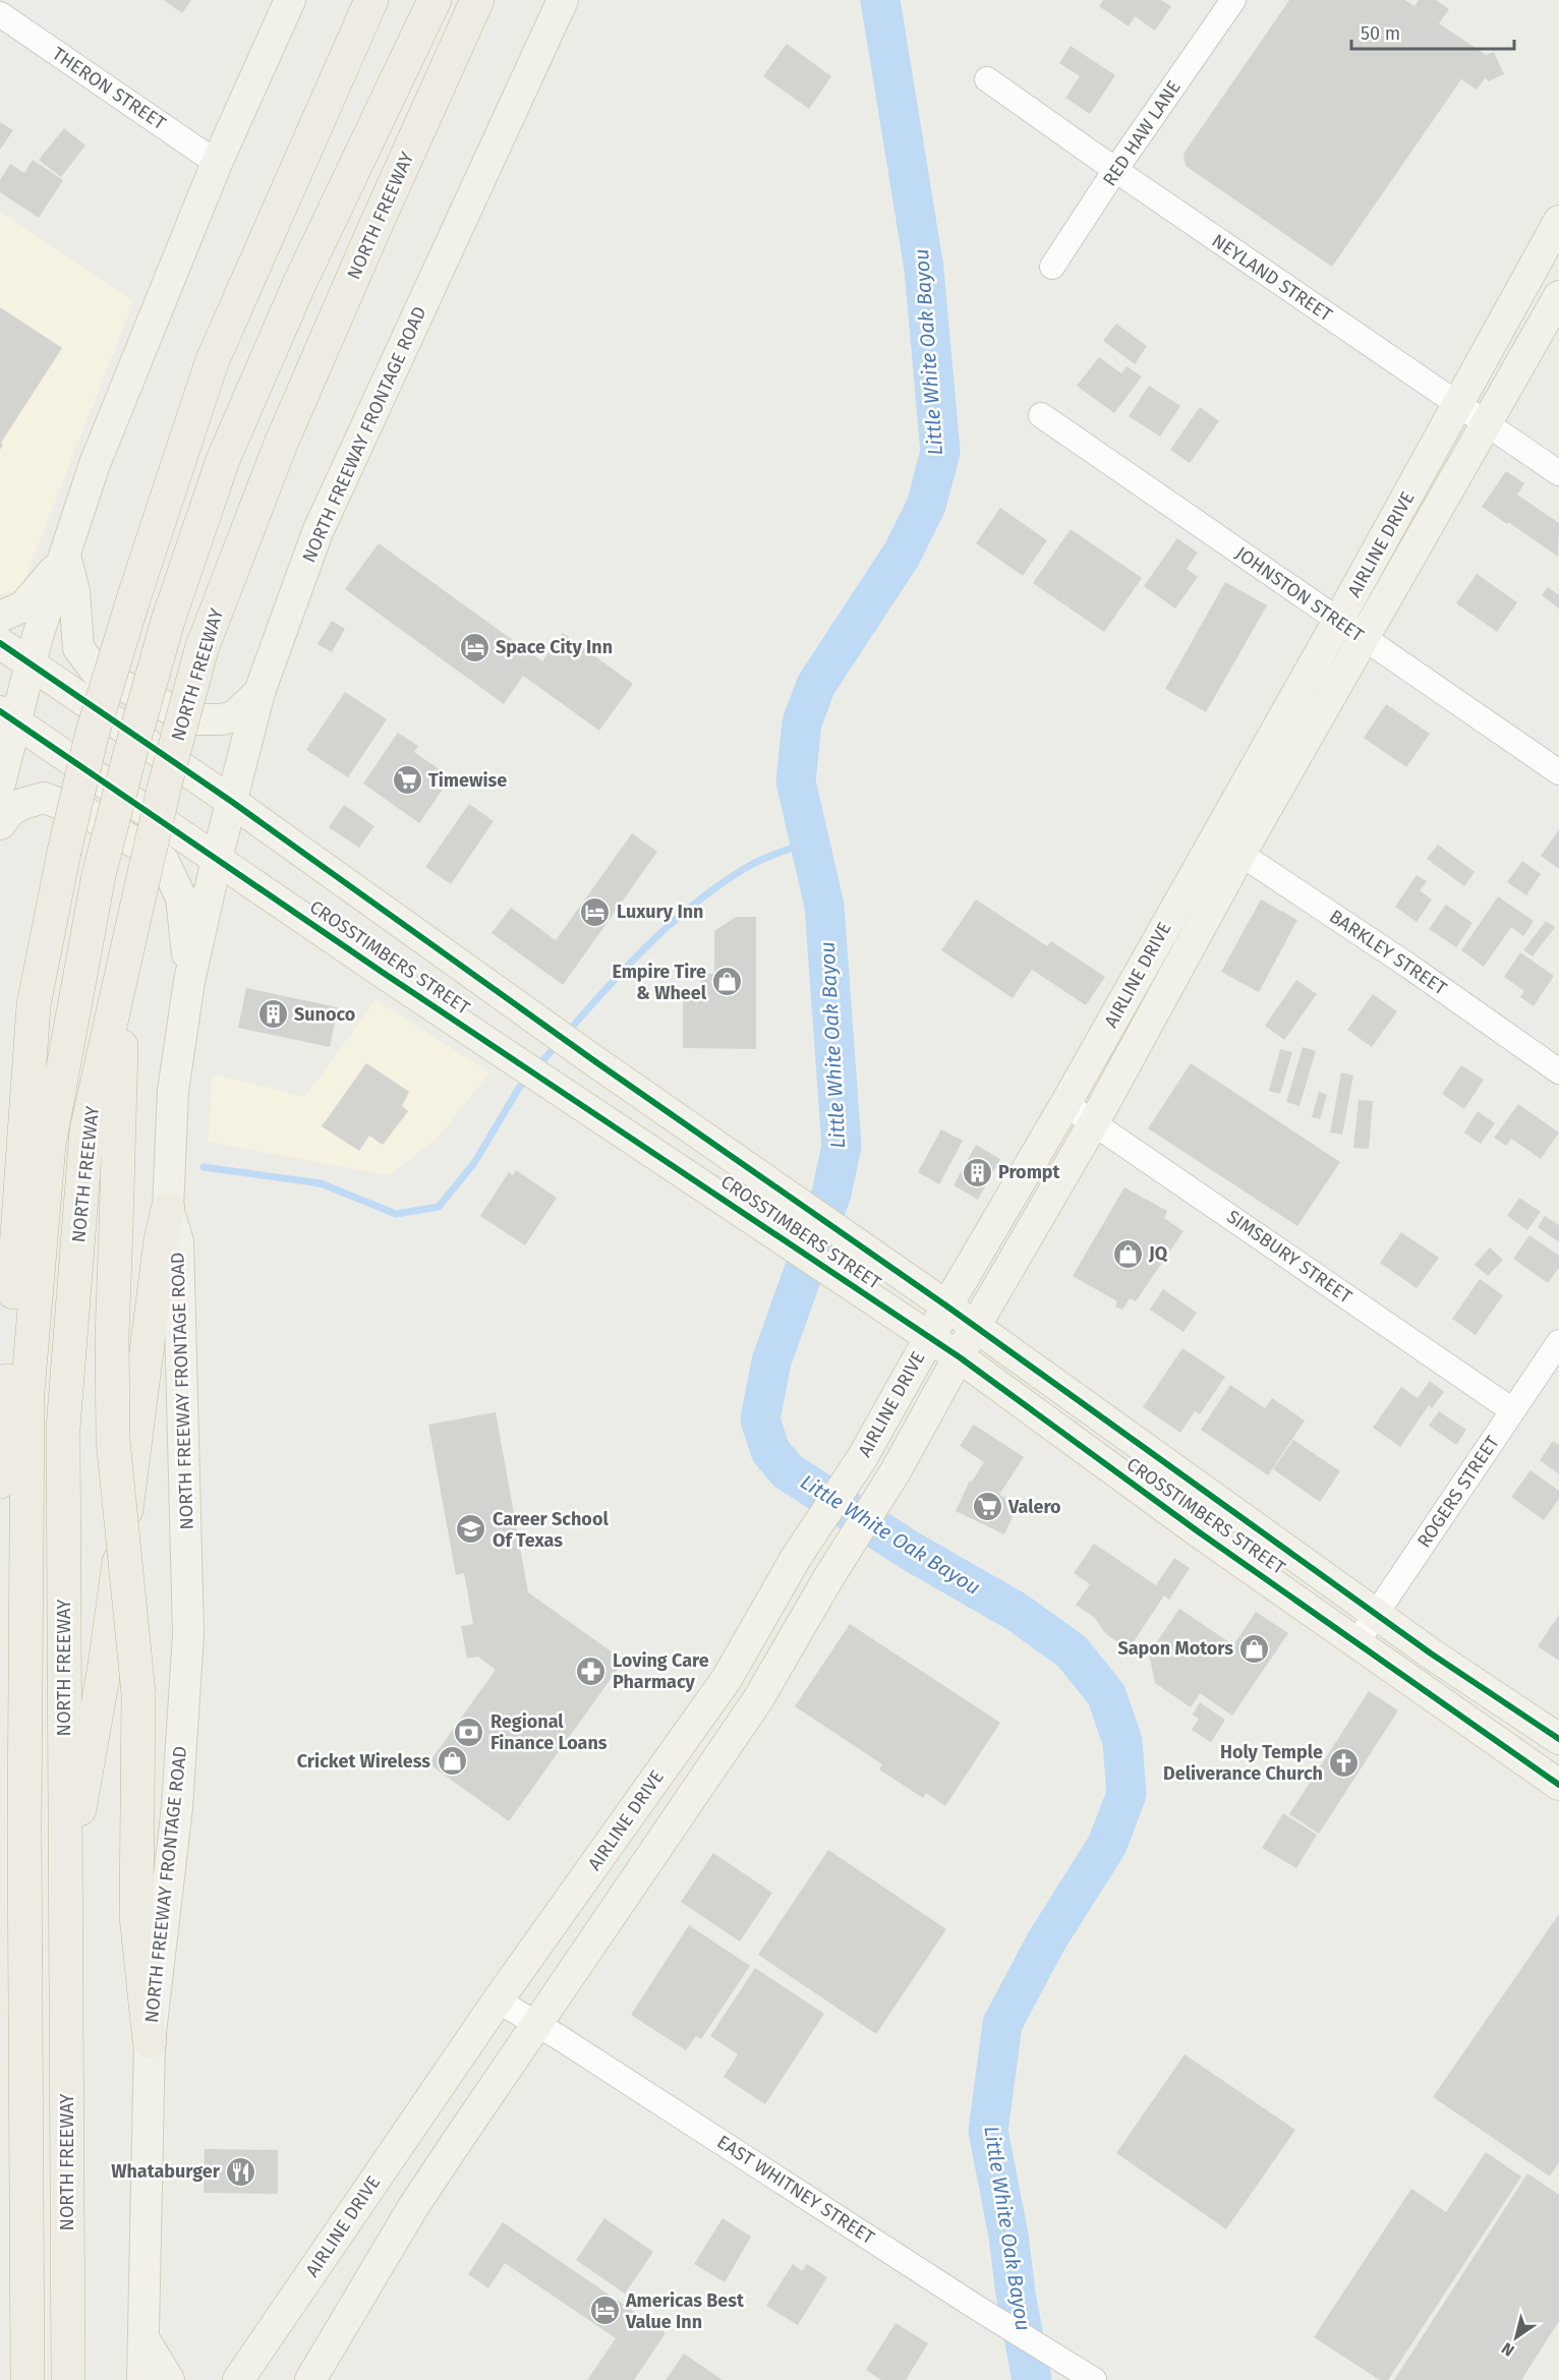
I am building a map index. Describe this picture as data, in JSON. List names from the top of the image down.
{
  "streets": {
    "highway": ["NORTH FREEWAY"],
    "main road": ["NORTH FREEWAY FRONTAGE ROAD", "AIRLINE DRIVE", "CROSSTIMBERS STREET"],
    "street": [
      "THERON STREET",
      "RED HAW LANE",
      "NEYLAND STREET",
      "JOHNSTON STREET",
      "BARKLEY STREET",
      "SIMSBURY STREET",
      "ROGERS STREET",
      "EAST WHITNEY STREET"
    ]
  },
  "crossings": [
    ["RED HAW LANE", "NEYLAND STREET"],
    ["NEYLAND STREET", "AIRLINE DRIVE"],
    ["NORTH FREEWAY FRONTAGE ROAD", "CROSSTIMBERS STREET"],
    ["AIRLINE DRIVE", "JOHNSTON STREET"],
    ["AIRLINE DRIVE", "BARKLEY STREET"],
    ["AIRLINE DRIVE", "CROSSTIMBERS STREET"],
    ["AIRLINE DRIVE", "SIMSBURY STREET"],
    ["AIRLINE DRIVE", "EAST WHITNEY STREET"],
    ["CROSSTIMBERS STREET", "ROGERS STREET"],
    ["SIMSBURY STREET", "ROGERS STREET"]
  ],
  "water": ["Little White Oak Bayou"],
  "places": {
    "hotel": ["Space City Inn", "Luxury Inn", "Americas Best Value Inn"],
    "supermarket": ["Timewise", "Valero"],
    "shop": [
      "Empire Tire & Wheel",
      "JQ",
      "Sapon Motors",
      "Cricket Wireless"
    ],
    "building": ["Sunoco", "Prompt"],
    "school or university": ["Career School Of Texas"],
    "pharmacy": ["Loving Care Pharmacy"],
    "bank": ["Regional Finance Loans"],
    "church": ["Holy Temple Deliverance Church"],
    "restaurant": ["Whataburger"]
  },
  "scale_bar": "50 m",
  "north": "bottom left"
}
